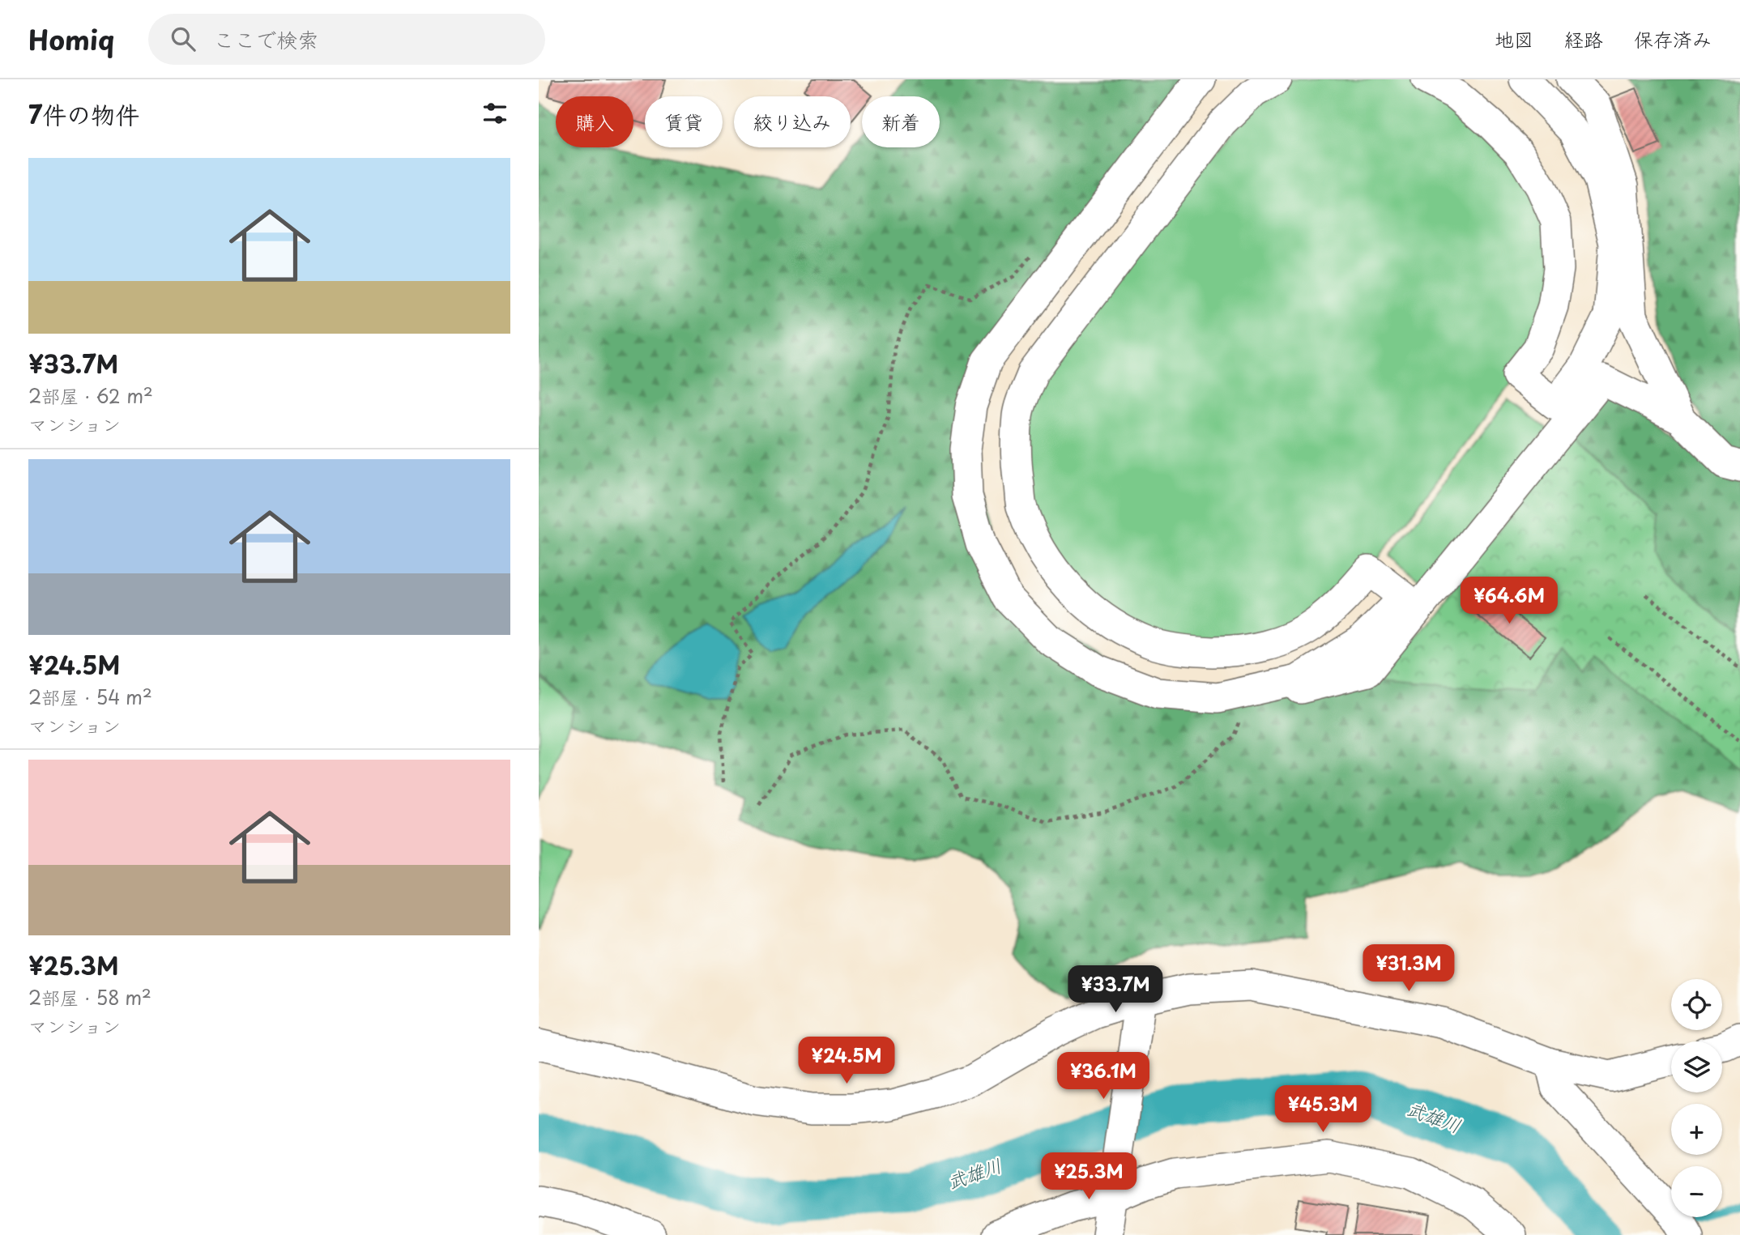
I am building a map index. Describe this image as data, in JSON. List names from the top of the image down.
{
  "water": ["武雄川"],
  "page": {
    "header": "Homiq",
    "search": "ここで検索",
    "nav": ["地図", "経路", "保存済み"],
    "heading": "7件の物件",
    "chip": [
      "購入",
      "賃貸",
      "絞り込み",
      "新着"
    ],
    "list": [
      {
        "name": "¥33.7M",
        "note": "2部屋 · 62 m² · マンション"
      },
      {
        "name": "¥24.5M",
        "note": "2部屋 · 54 m² · マンション"
      },
      {
        "name": "¥25.3M",
        "note": "2部屋 · 58 m² · マンション"
      }
    ],
    "price": [
      "¥64.6M",
      "¥31.3M",
      "¥33.7M",
      "¥24.5M",
      "¥36.1M",
      "¥45.3M",
      "¥25.3M"
    ],
    "map_buttons": ["+", "−"]
  }
}
